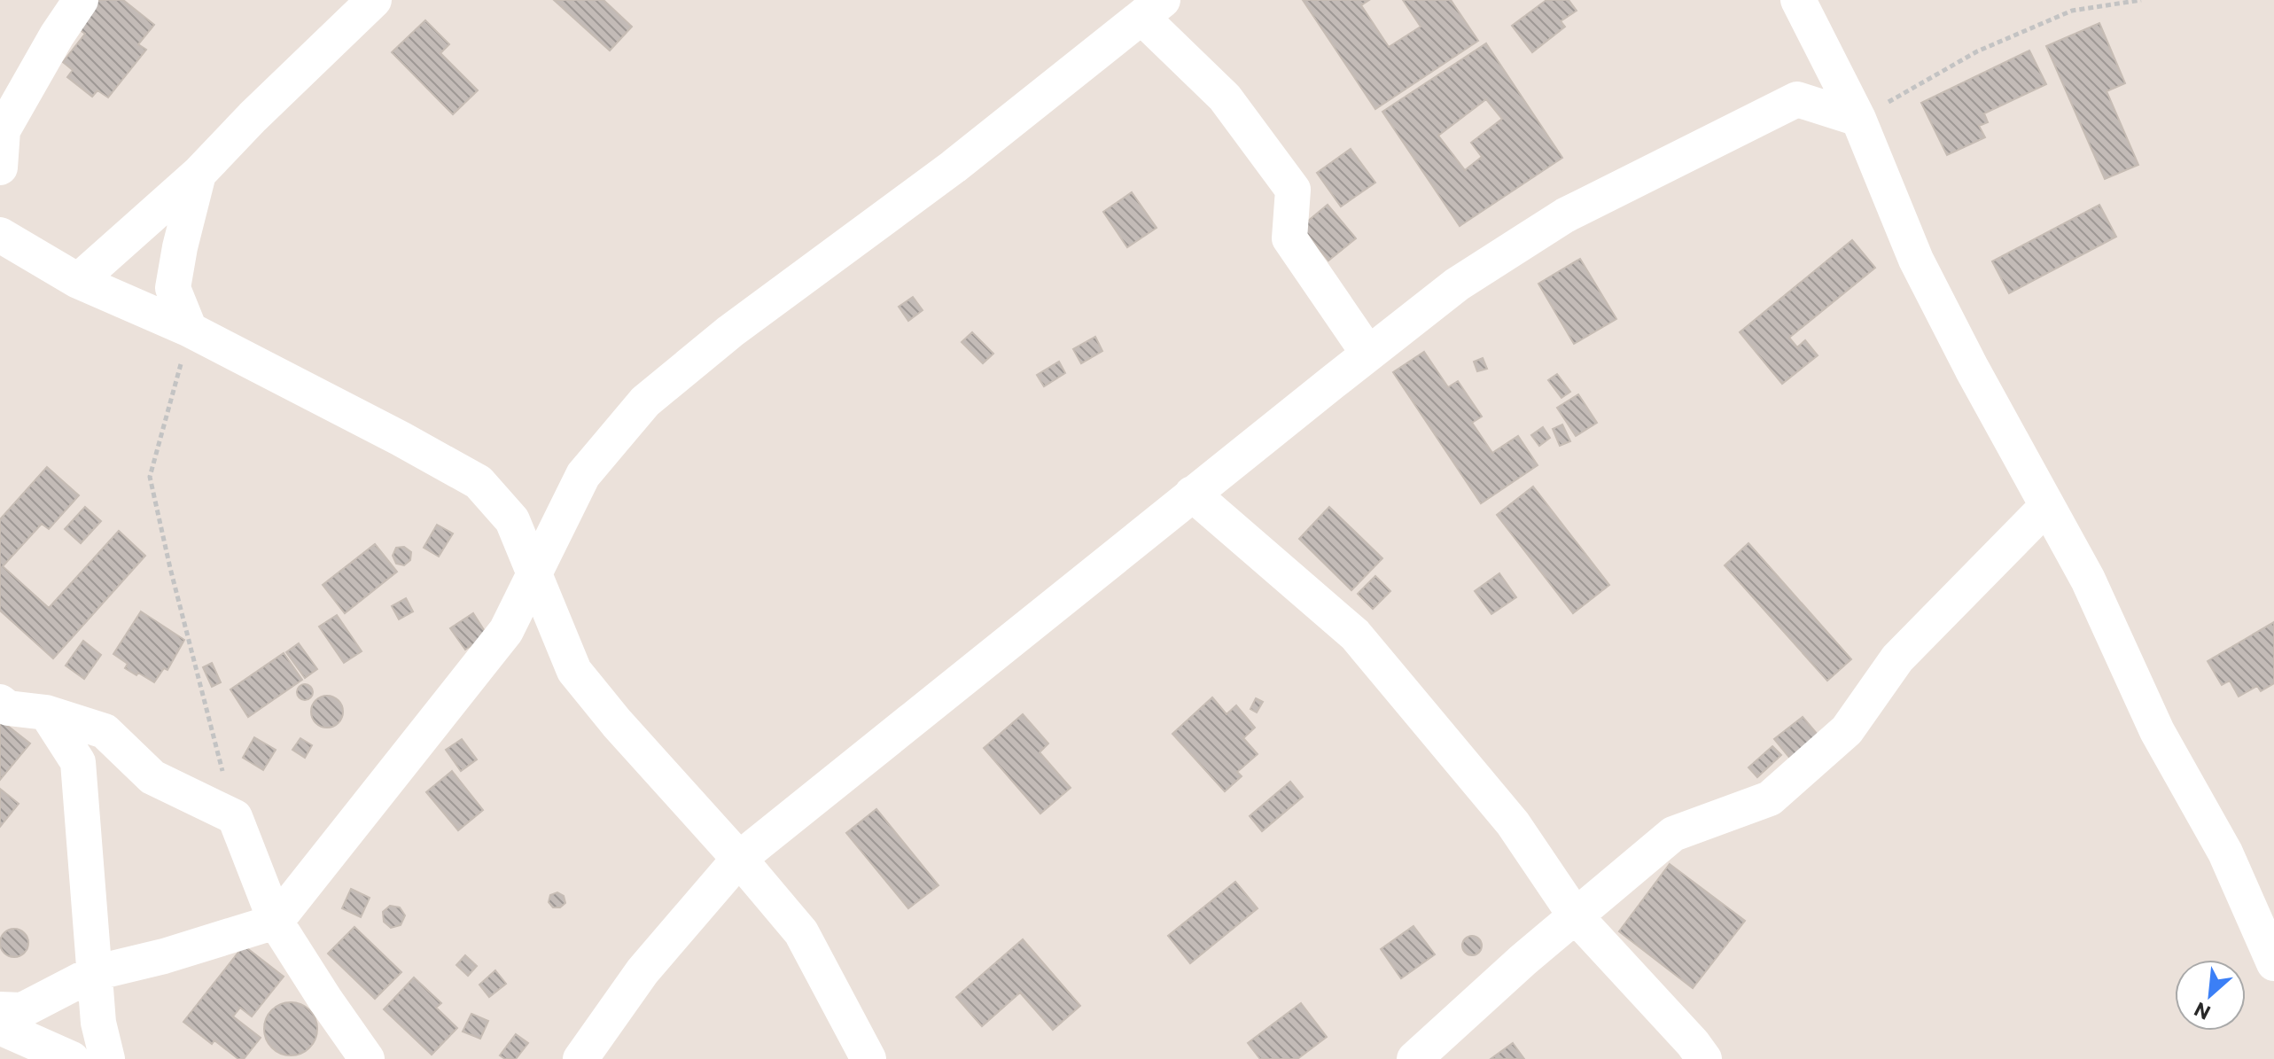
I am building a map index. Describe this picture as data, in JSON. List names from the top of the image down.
{
  "north": "bottom left"
}
